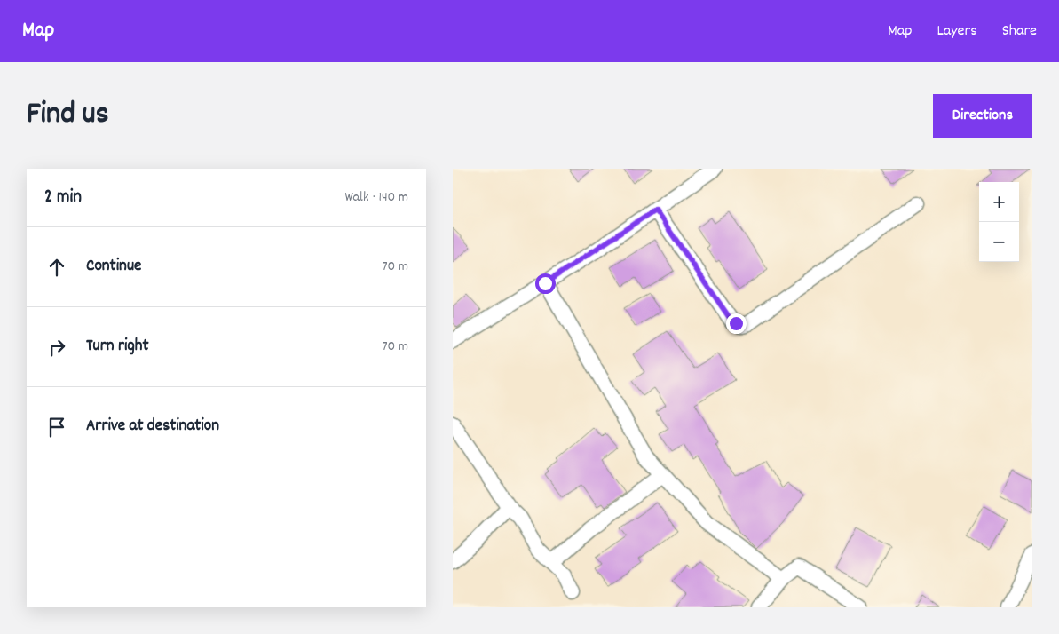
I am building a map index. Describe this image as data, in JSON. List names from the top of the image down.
{
  "page": {
    "header": "Map",
    "nav": ["Map", "Layers", "Share"],
    "title": "Find us",
    "buttons": "Directions",
    "heading": ["2 min", "Walk · 140 m"],
    "map_buttons": ["+", "−"],
    "list": [
      ["Continue", "70 m"],
      ["Turn right", "70 m"],
      "Arrive at destination"
    ]
  }
}
